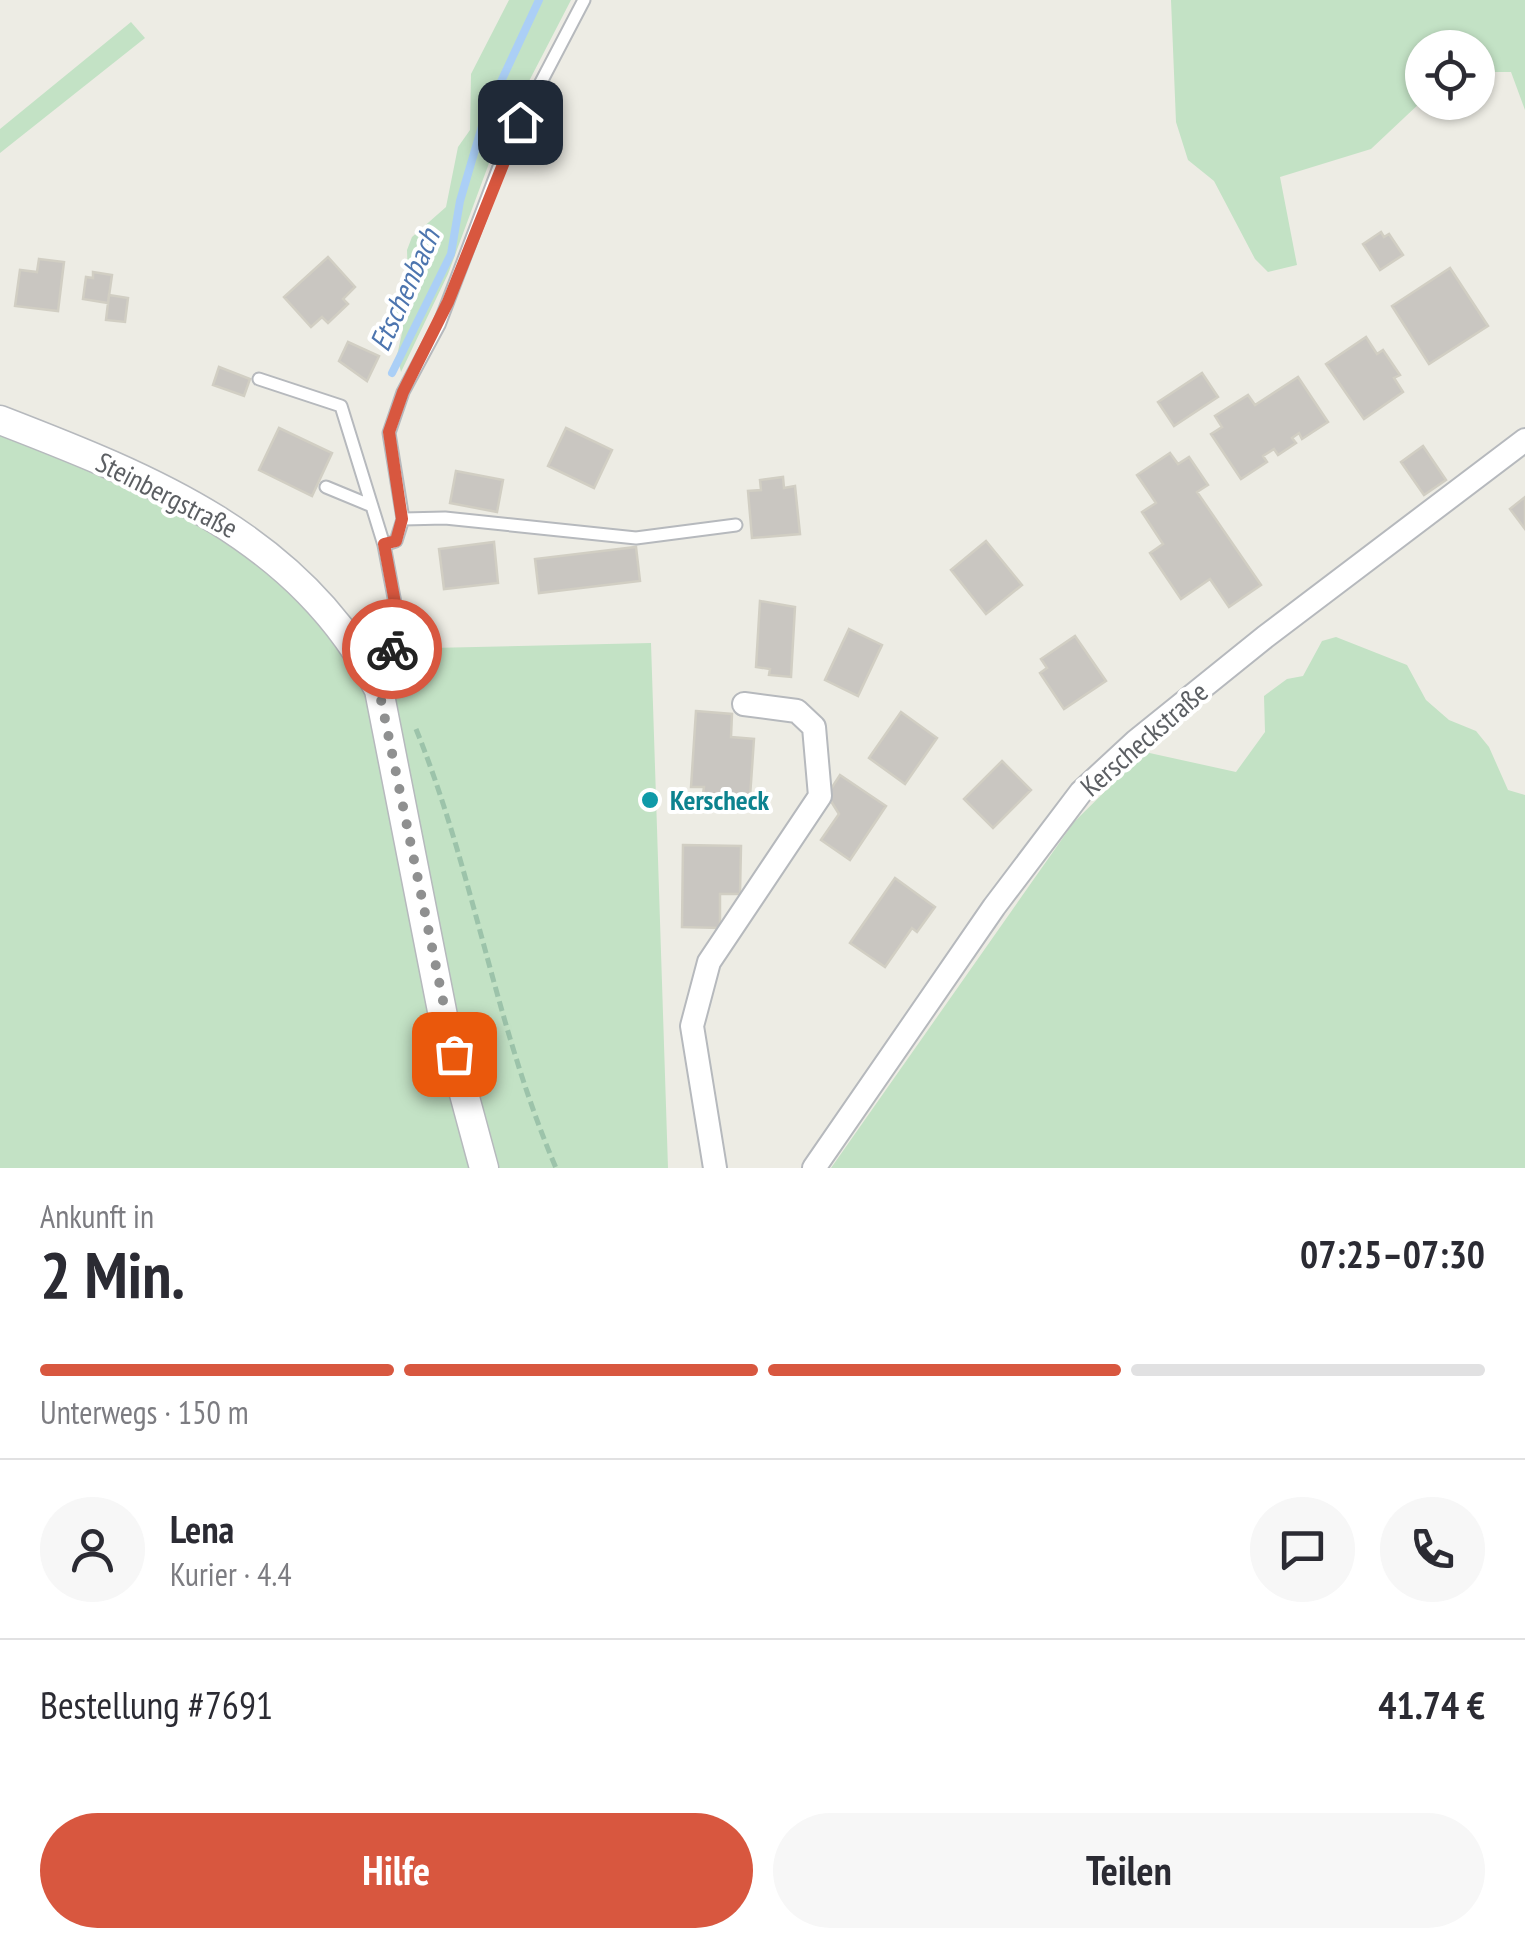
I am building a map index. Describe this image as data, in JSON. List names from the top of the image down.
{
  "streets": {
    "street": ["Steinbergstraße", "Kerscheckstraße"]
  },
  "water": ["Etschenbach"],
  "places": ["Kerscheck"],
  "page": {
    "heading": ["2 Min.", "Ankunft in", "07:25–07:30"],
    "panel": [
      "Lena",
      "Kurier · 4.4",
      "Bestellung #7691",
      "41.74 €"
    ],
    "bar": "Unterwegs · 150 m",
    "buttons": ["Hilfe", "Teilen"]
  }
}
